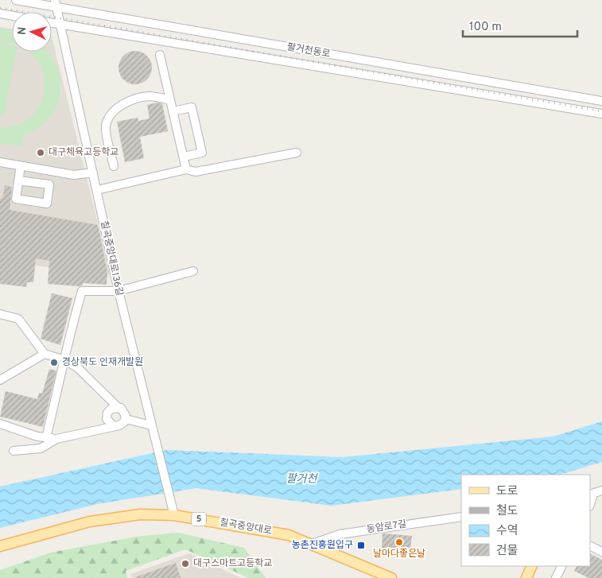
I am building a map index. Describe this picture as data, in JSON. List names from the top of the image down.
{
  "streets": {
    "main road": ["5", "칠곡중앙대로"],
    "street": ["팔거천동로", "칠곡중앙대로136길", "동암로7길"]
  },
  "crossings": [
    ["팔거천동로", "칠곡중앙대로136길"],
    ["칠곡중앙대로136길", "칠곡중앙대로"],
    ["칠곡중앙대로", "동암로7길"]
  ],
  "water": ["팔거천"],
  "places": {
    "other": [
      "대구체육고등학교",
      "경상북도 인재개발원",
      "날마다좋은날",
      "대구스마트고등학교"
    ],
    "transit": ["농촌진흥원입구"]
  },
  "legend": [
    "도로",
    "철도",
    "수역",
    "건물"
  ],
  "scale_bar": "100 m",
  "north": "left"
}
